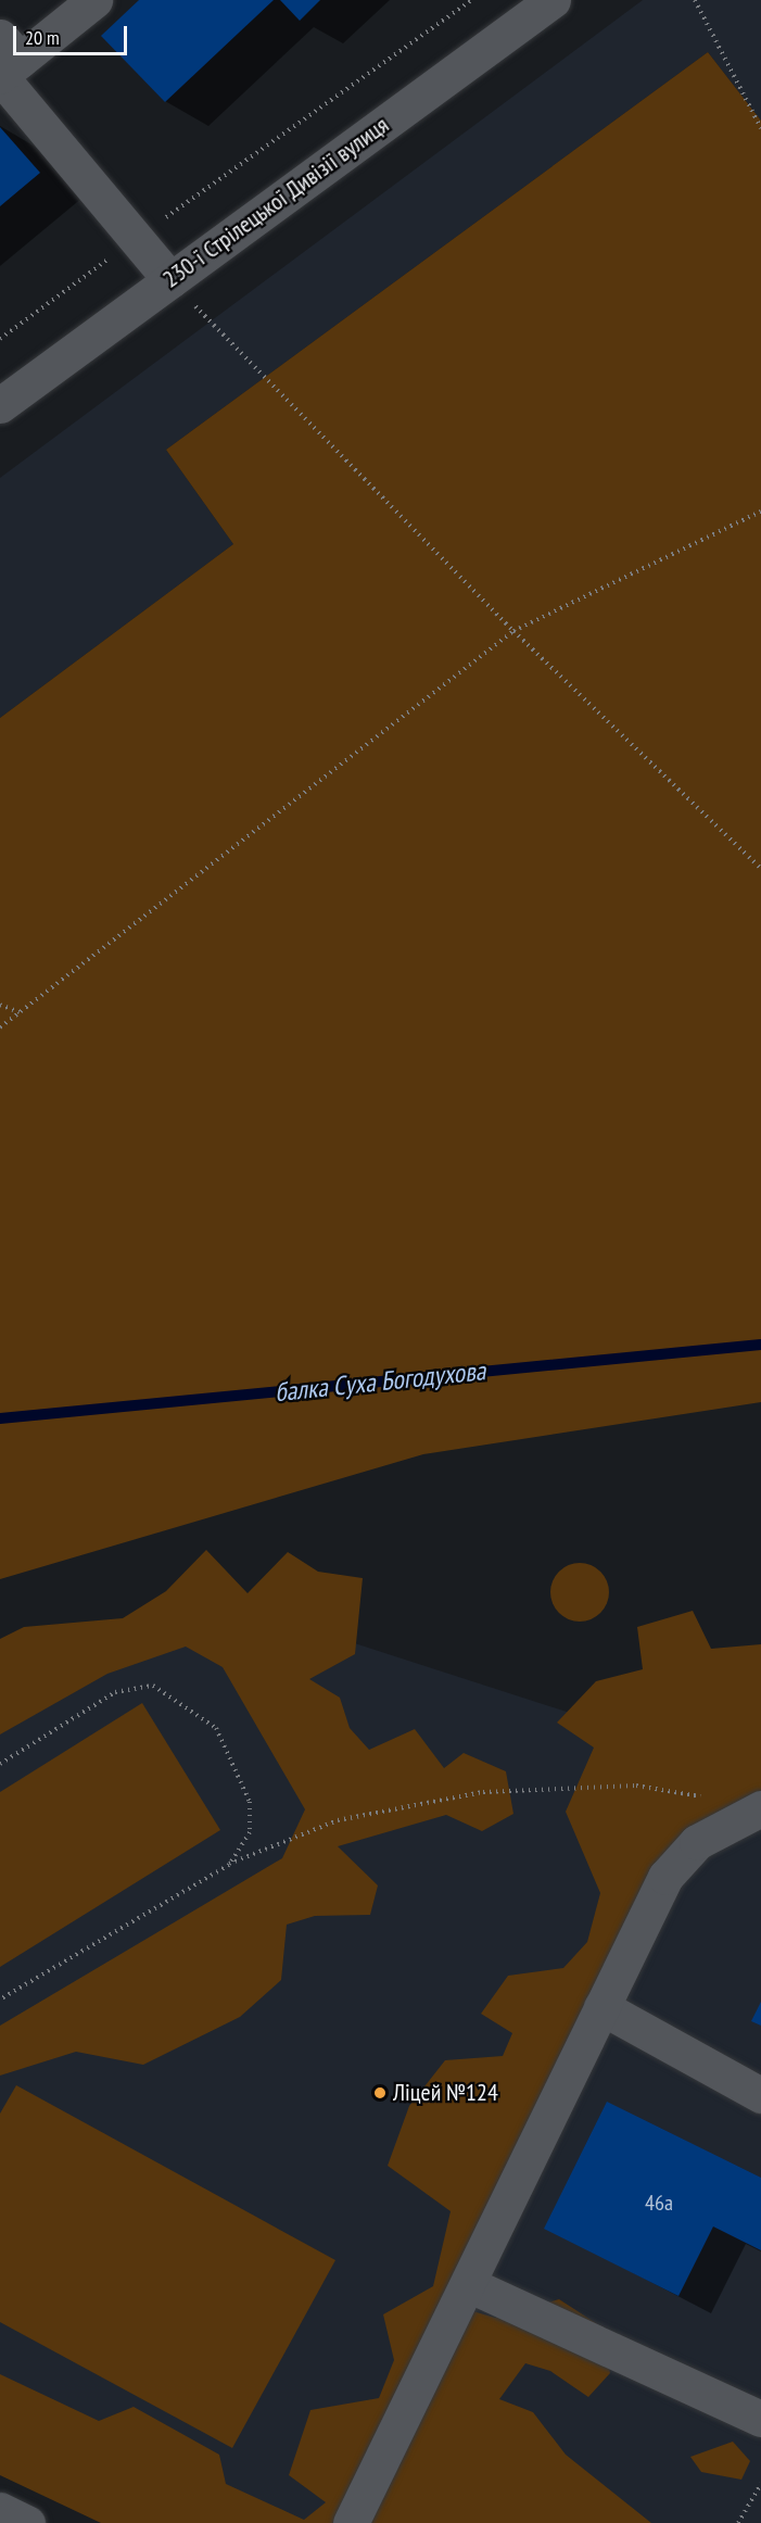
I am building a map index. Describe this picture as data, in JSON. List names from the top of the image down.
{
  "streets": {
    "street": ["230-ї Стрілецької Дивізії вулиця"]
  },
  "water": ["балка Суха Богодухова"],
  "places": ["Ліцей №124"],
  "house_numbers": ["46а"],
  "scale_bar": "20 m"
}
